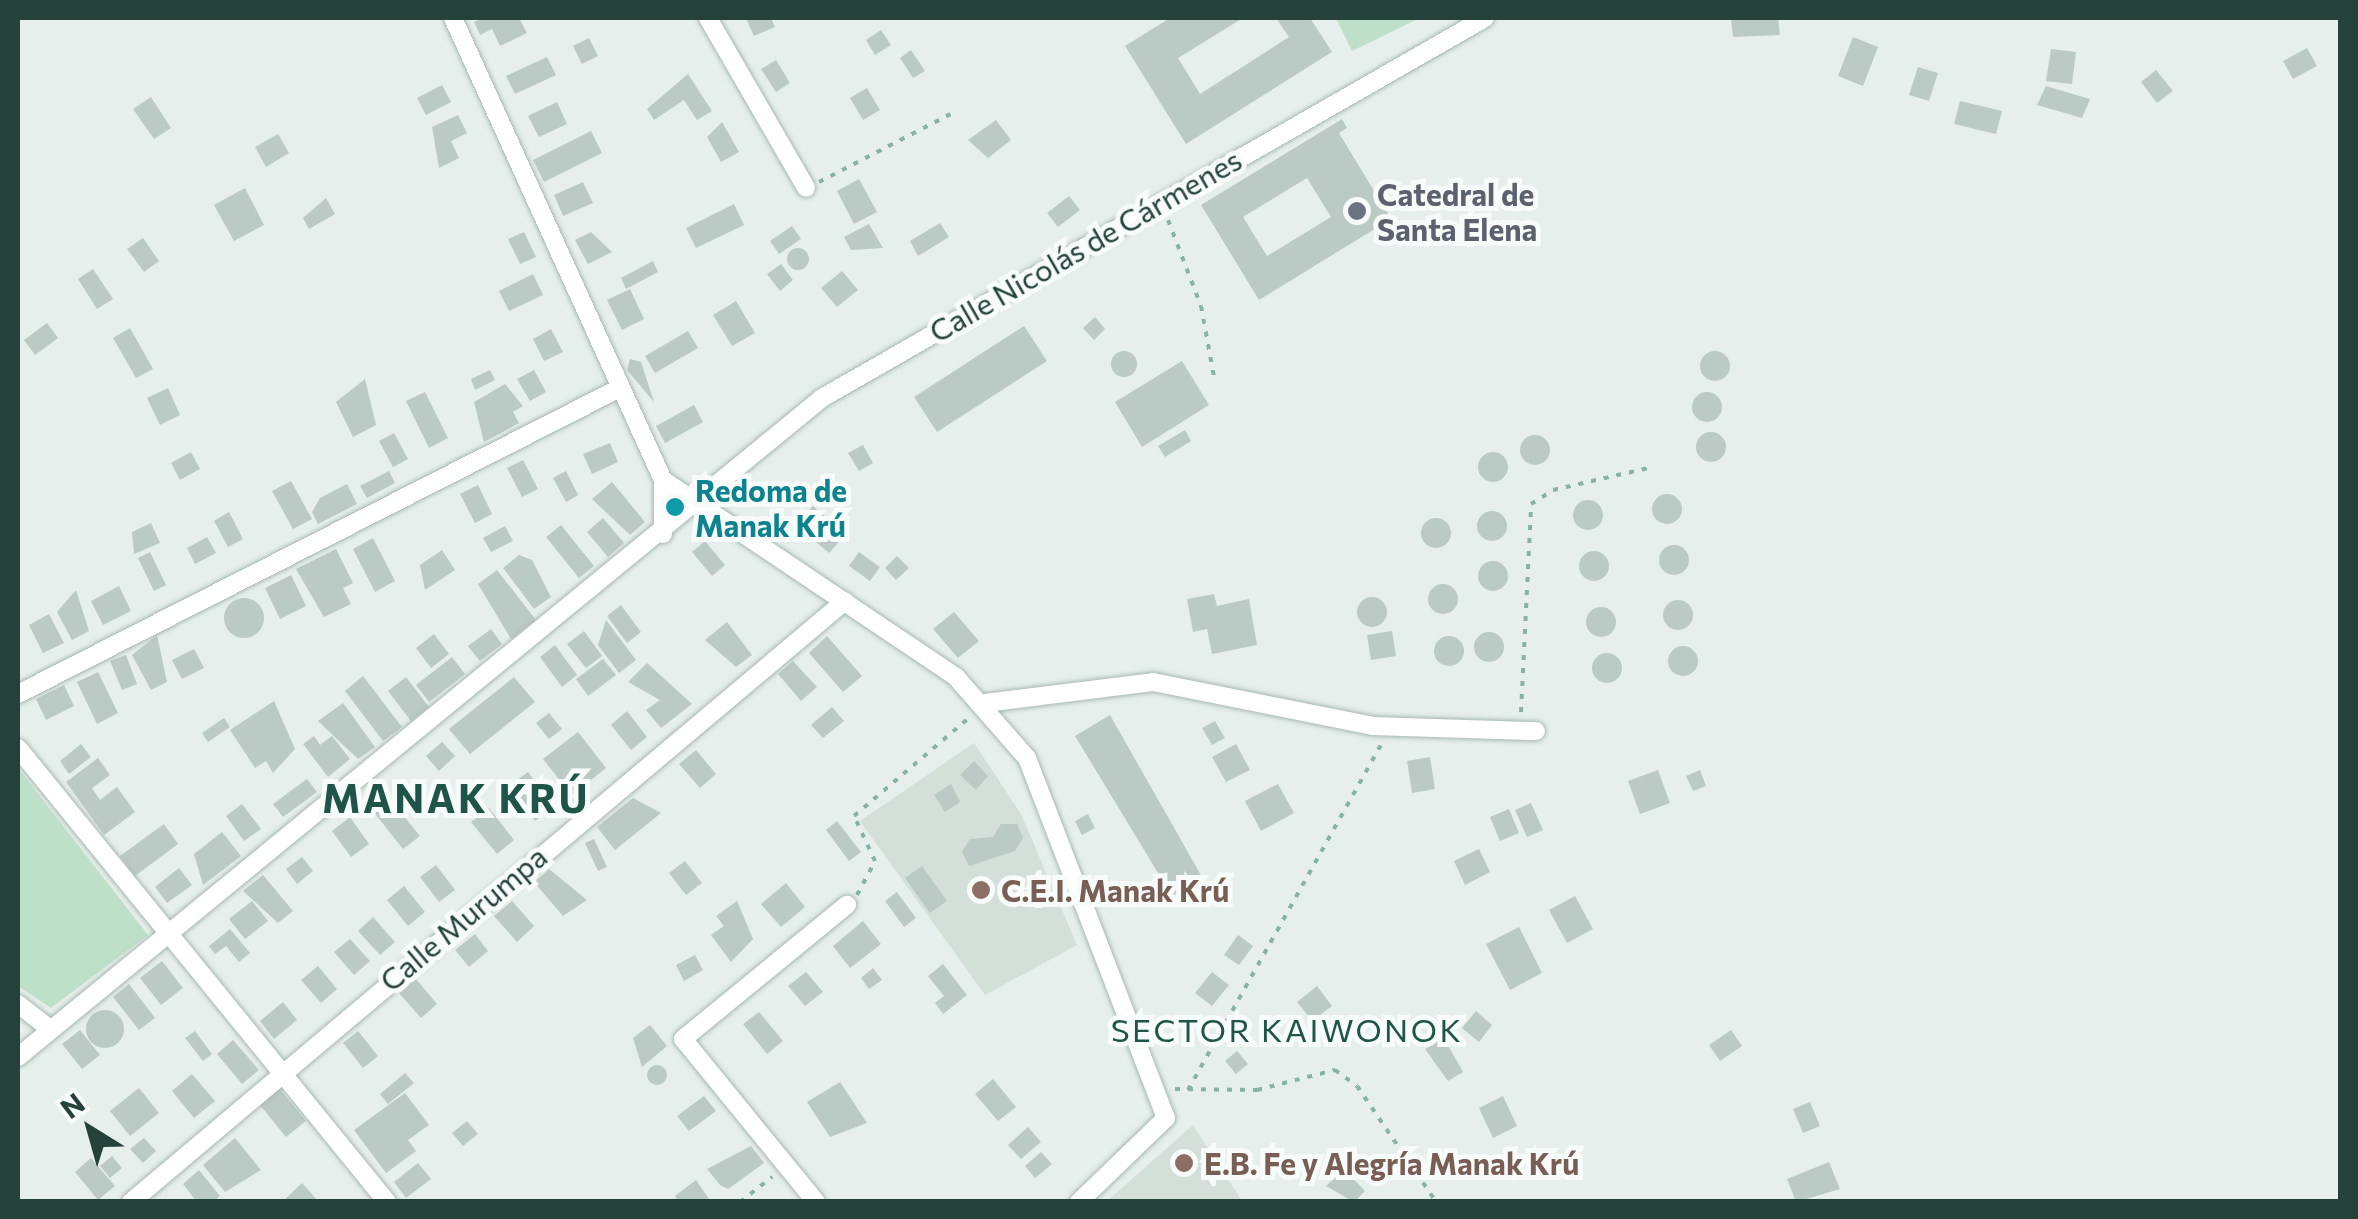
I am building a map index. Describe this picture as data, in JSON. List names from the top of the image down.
{
  "streets": {
    "street": ["Calle Nicolás de Cármenes", "Calle Murumpa"]
  },
  "districts": ["MANAK KRÚ", "SECTOR KAIWONOK"],
  "places": [
    "Catedral de Santa Elena",
    "Redoma de Manak Krú",
    "C.E.I. Manak Krú",
    "E.B. Fe y Alegría Manak Krú"
  ],
  "north": "top left"
}
